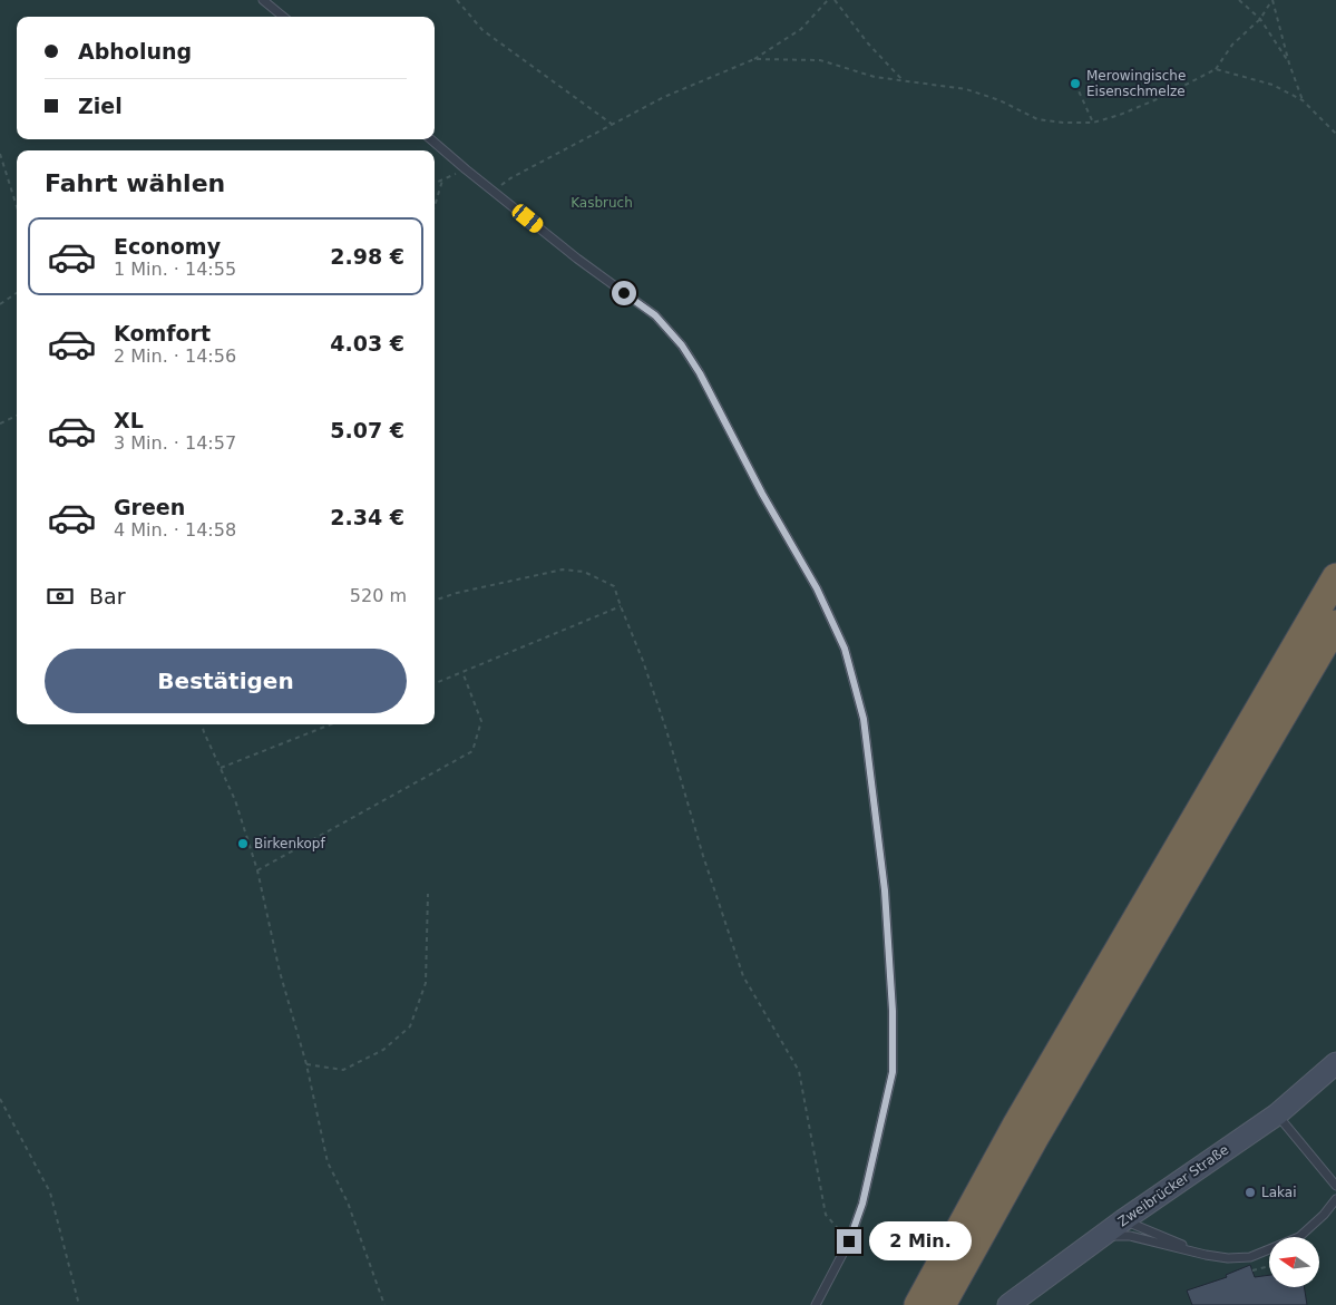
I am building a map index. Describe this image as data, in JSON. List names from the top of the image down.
{
  "streets": {
    "main road": ["Zweibrücker Straße"]
  },
  "parks": ["Kasbruch"],
  "places": ["Merowingische Eisenschmelze", "Birkenkopf", "Lakai"],
  "north": "left",
  "page": {
    "banner": ["Abholung", "Ziel"],
    "heading": "Fahrt wählen",
    "list": [
      {
        "name": "Economy",
        "note": "1 Min. · 14:55",
        "value": "2.98 €"
      },
      {
        "name": "Komfort",
        "note": "2 Min. · 14:56",
        "value": "4.03 €"
      },
      {
        "name": "XL",
        "note": "3 Min. · 14:57",
        "value": "5.07 €"
      },
      {
        "name": "Green",
        "note": "4 Min. · 14:58",
        "value": "2.34 €"
      }
    ],
    "pay": ["Bar", "520 m"],
    "buttons": "Bestätigen",
    "bubble": "2 Min."
  }
}
